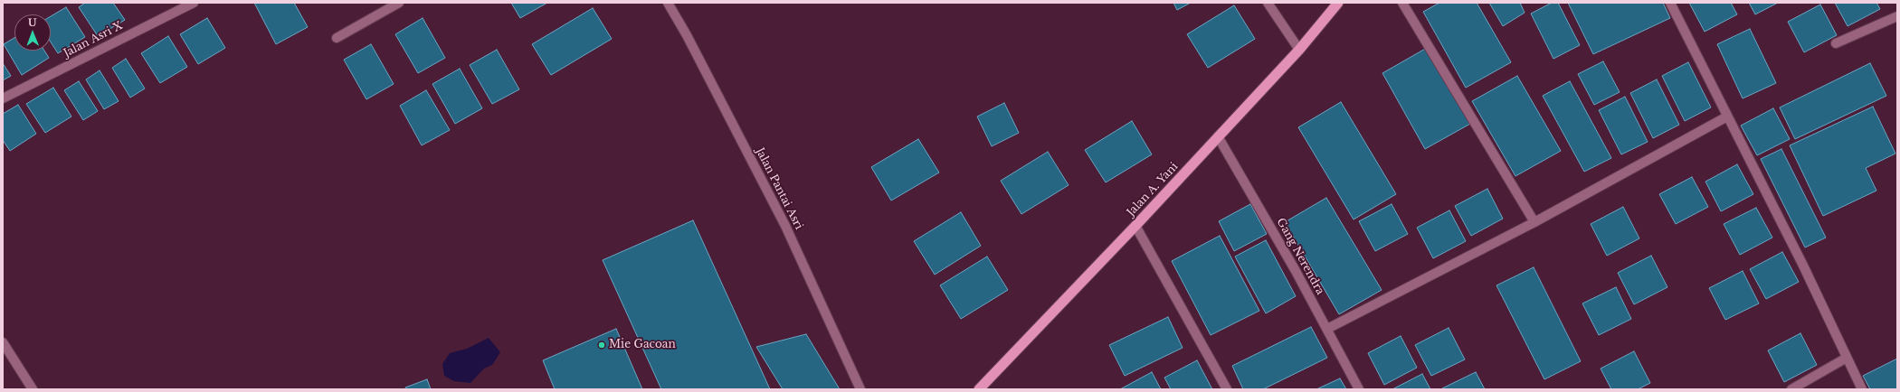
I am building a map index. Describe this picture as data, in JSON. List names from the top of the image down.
{
  "streets": {
    "highway": ["Jalan A. Yani"],
    "street": ["Jalan Asri X", "Jalan Pantai Asri", "Gang Nerendra"]
  },
  "crossings": [
    ["Jalan A. Yani", "Gang Nerendra"]
  ],
  "places": ["Mie Gacoan"],
  "north": "top"
}
